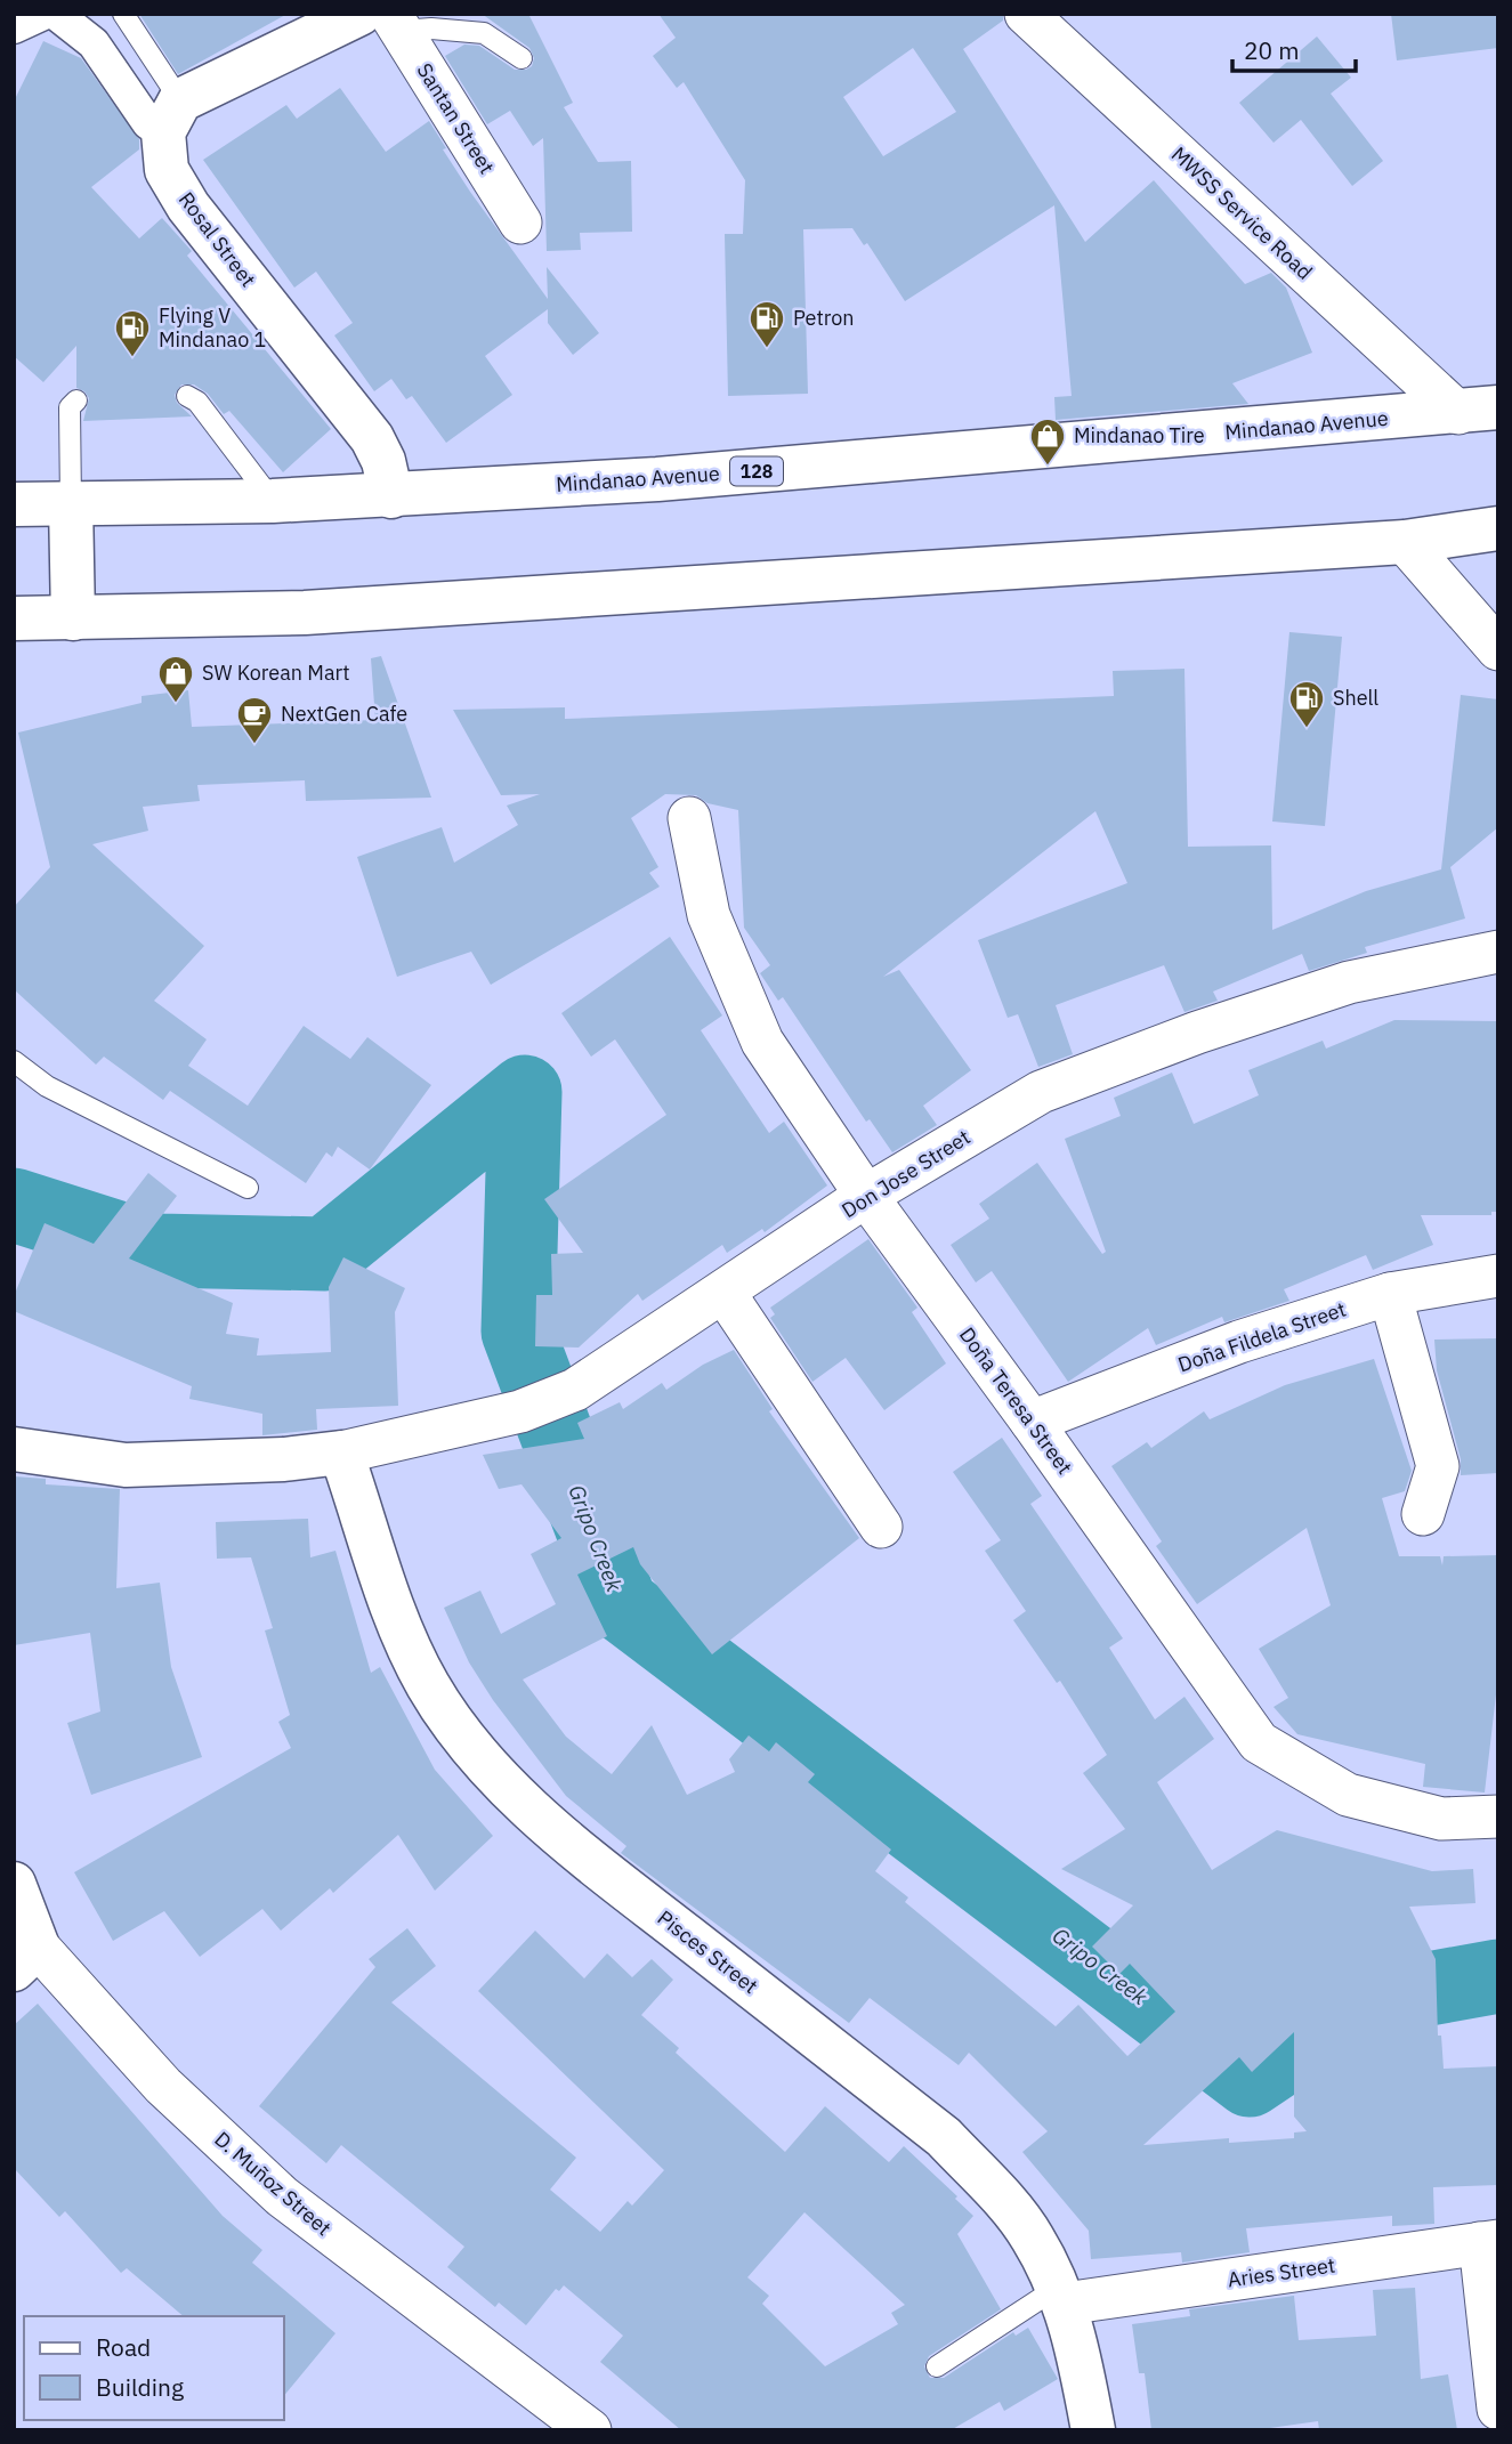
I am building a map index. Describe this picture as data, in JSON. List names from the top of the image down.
{
  "streets": {
    "main road": [
      "Rosal Street",
      "Mindanao Avenue",
      "128",
      "Pisces Street",
      "D. Muñoz Street"
    ],
    "street": [
      "Santan Street",
      "MWSS Service Road",
      "Don Jose Street",
      "Doña Fildela Street",
      "Doña Teresa Street",
      "Aries Street"
    ]
  },
  "crossings": [
    ["MWSS Service Road", "Mindanao Avenue"],
    ["Rosal Street", "Mindanao Avenue"],
    ["Don Jose Street", "Doña Teresa Street"],
    ["Don Jose Street", "Pisces Street"],
    ["Doña Fildela Street", "Doña Teresa Street"],
    ["Pisces Street", "Aries Street"]
  ],
  "water": ["Gripo Creek"],
  "places": {
    "fuel station": ["Petron", "Flying V Mindanao 1", "Shell"],
    "shop": ["Mindanao Tire", "SW Korean Mart"],
    "cafe": ["NextGen Cafe"]
  },
  "legend": ["Road", "Building"],
  "scale_bar": "20 m"
}
